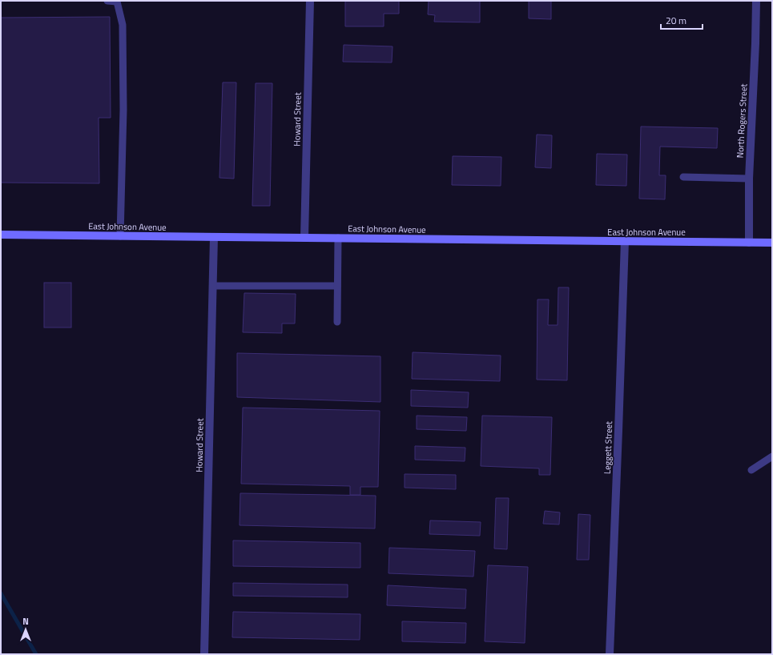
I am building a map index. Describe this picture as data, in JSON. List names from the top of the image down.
{
  "streets": {
    "main road": ["East Johnson Avenue"],
    "street": ["Howard Street", "North Rogers Street", "Leggett Street"]
  },
  "crossings": [
    ["Howard Street", "East Johnson Avenue"],
    ["North Rogers Street", "East Johnson Avenue"],
    ["East Johnson Avenue", "Leggett Street"]
  ],
  "scale_bar": "20 m",
  "north": "top"
}
